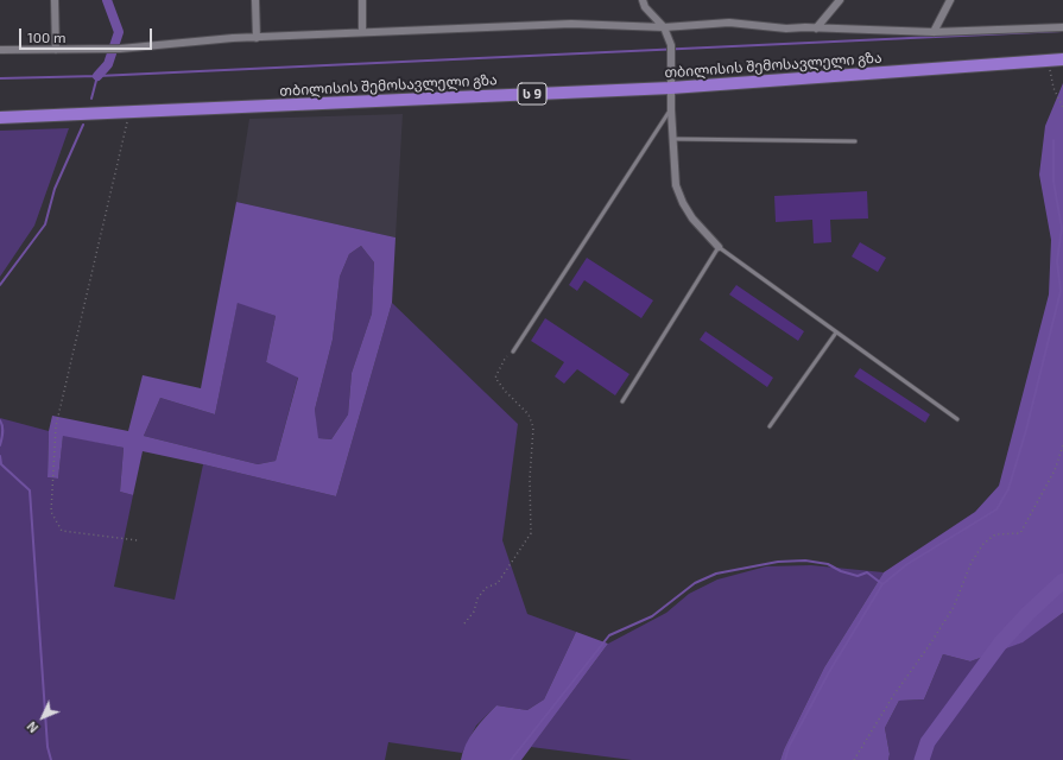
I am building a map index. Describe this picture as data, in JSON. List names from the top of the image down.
{
  "streets": {
    "highway": ["თბილისის შემოსავლელი გზა", "ს 9"]
  },
  "scale_bar": "100 m",
  "north": "bottom left"
}
